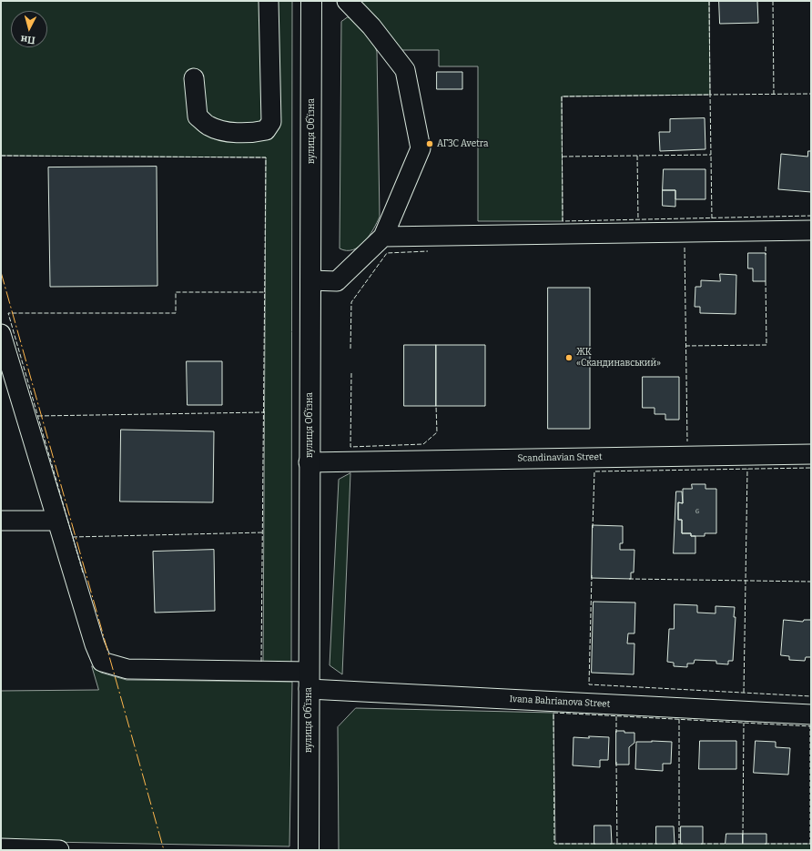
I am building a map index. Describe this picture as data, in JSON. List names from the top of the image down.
{
  "streets": {
    "highway": ["вулиця Об’їзна"],
    "street": ["Scandinavian Street", "Ivana Bahrianova Street"]
  },
  "crossings": [
    ["вулиця Об’їзна", "Scandinavian Street"],
    ["вулиця Об’їзна", "Ivana Bahrianova Street"]
  ],
  "places": ["АГЗС Avetra", "ЖК «Скандинавський»"],
  "house_numbers": ["6"],
  "north": "bottom"
}
